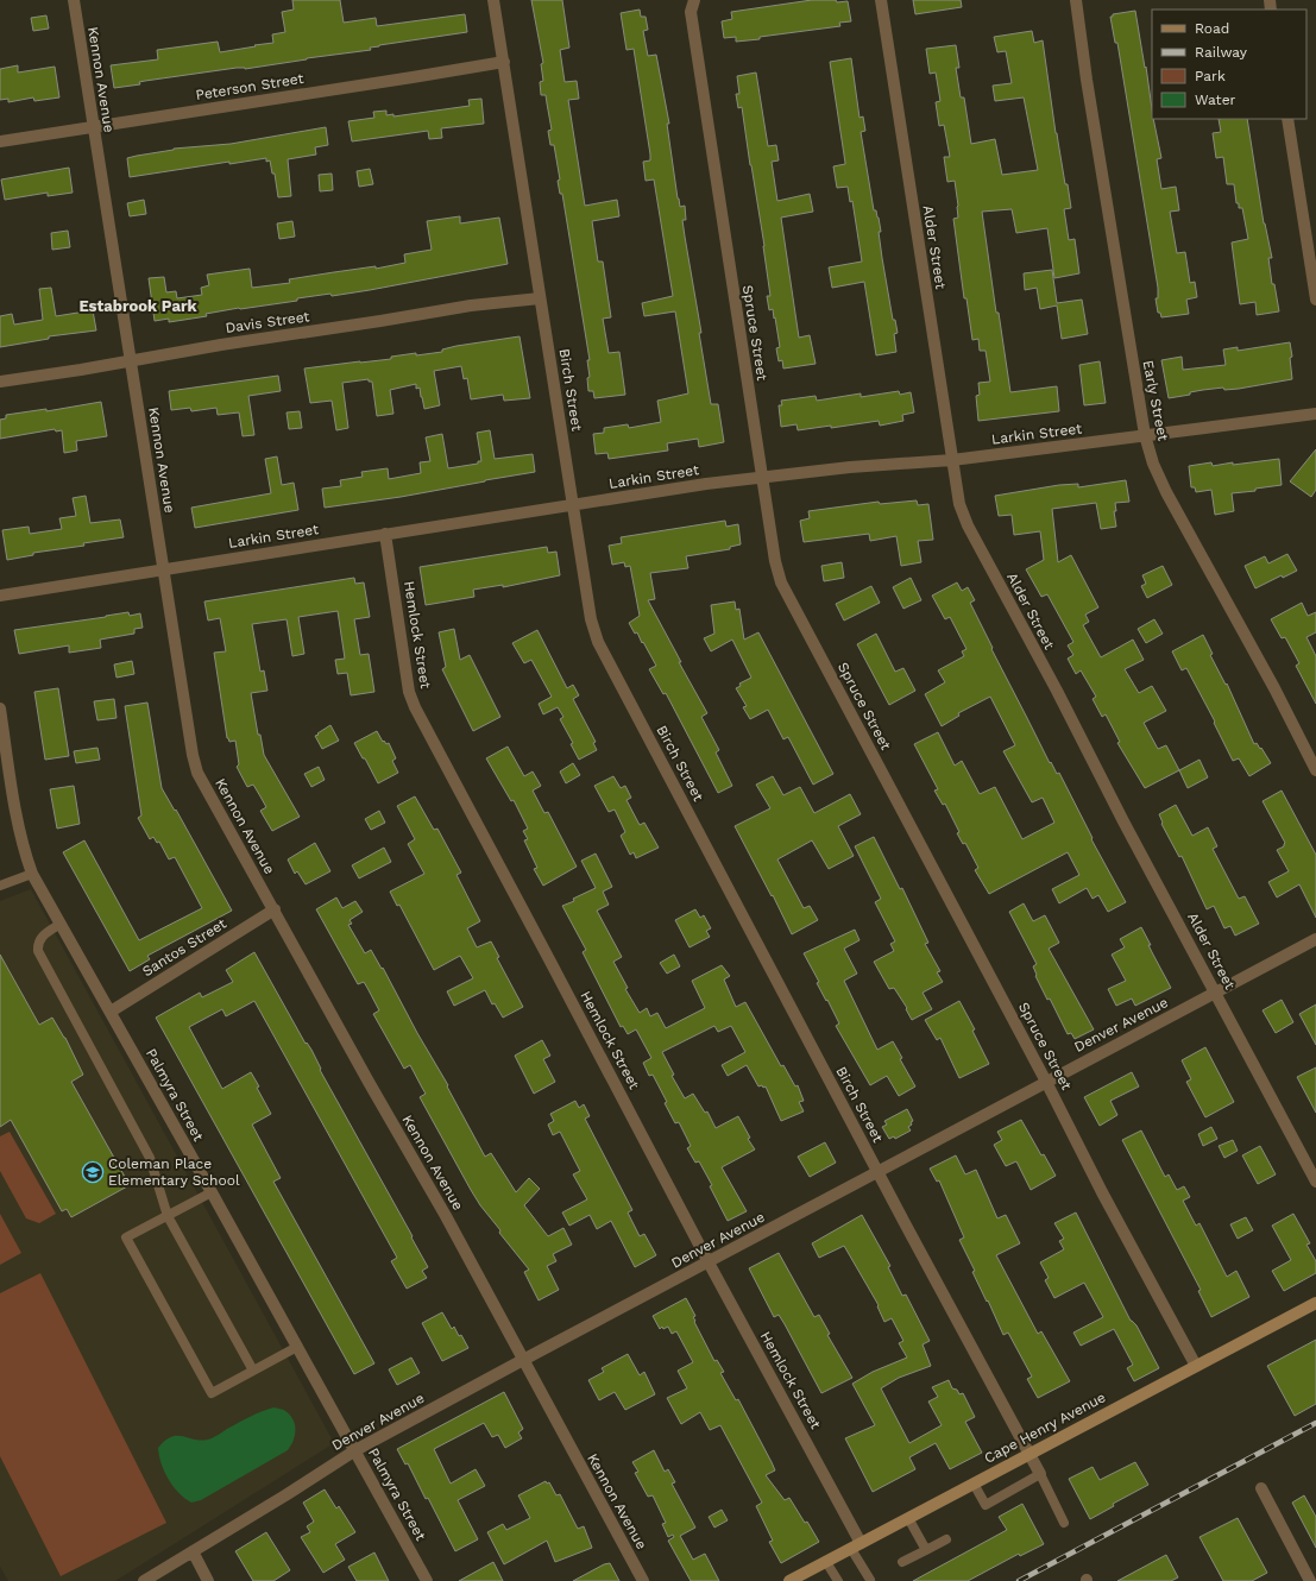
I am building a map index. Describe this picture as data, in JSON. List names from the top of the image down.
{
  "streets": {
    "street": [
      "Kennon Avenue",
      "Peterson Street",
      "Alder Street",
      "Davis Street",
      "Spruce Street",
      "Birch Street",
      "Early Street",
      "Larkin Street",
      "Hemlock Street",
      "Santos Street",
      "Denver Avenue",
      "Palmyra Street",
      "Cape Henry Avenue"
    ]
  },
  "crossings": [
    ["Kennon Avenue", "Peterson Street"],
    ["Kennon Avenue", "Davis Street"],
    ["Kennon Avenue", "Larkin Street"],
    ["Kennon Avenue", "Santos Street"],
    ["Kennon Avenue", "Denver Avenue"],
    ["Peterson Street", "Birch Street"],
    ["Alder Street", "Larkin Street"],
    ["Alder Street", "Denver Avenue"],
    ["Davis Street", "Birch Street"],
    ["Spruce Street", "Larkin Street"],
    ["Spruce Street", "Denver Avenue"],
    ["Spruce Street", "Cape Henry Avenue"],
    ["Birch Street", "Larkin Street"],
    ["Birch Street", "Denver Avenue"],
    ["Birch Street", "Cape Henry Avenue"],
    ["Early Street", "Larkin Street"],
    ["Larkin Street", "Hemlock Street"],
    ["Hemlock Street", "Denver Avenue"],
    ["Hemlock Street", "Cape Henry Avenue"],
    ["Santos Street", "Palmyra Street"],
    ["Denver Avenue", "Palmyra Street"]
  ],
  "districts": ["Estabrook Park"],
  "places": {
    "school or university": ["Coleman Place Elementary School"]
  },
  "legend": [
    "Road",
    "Railway",
    "Park",
    "Water"
  ]
}
